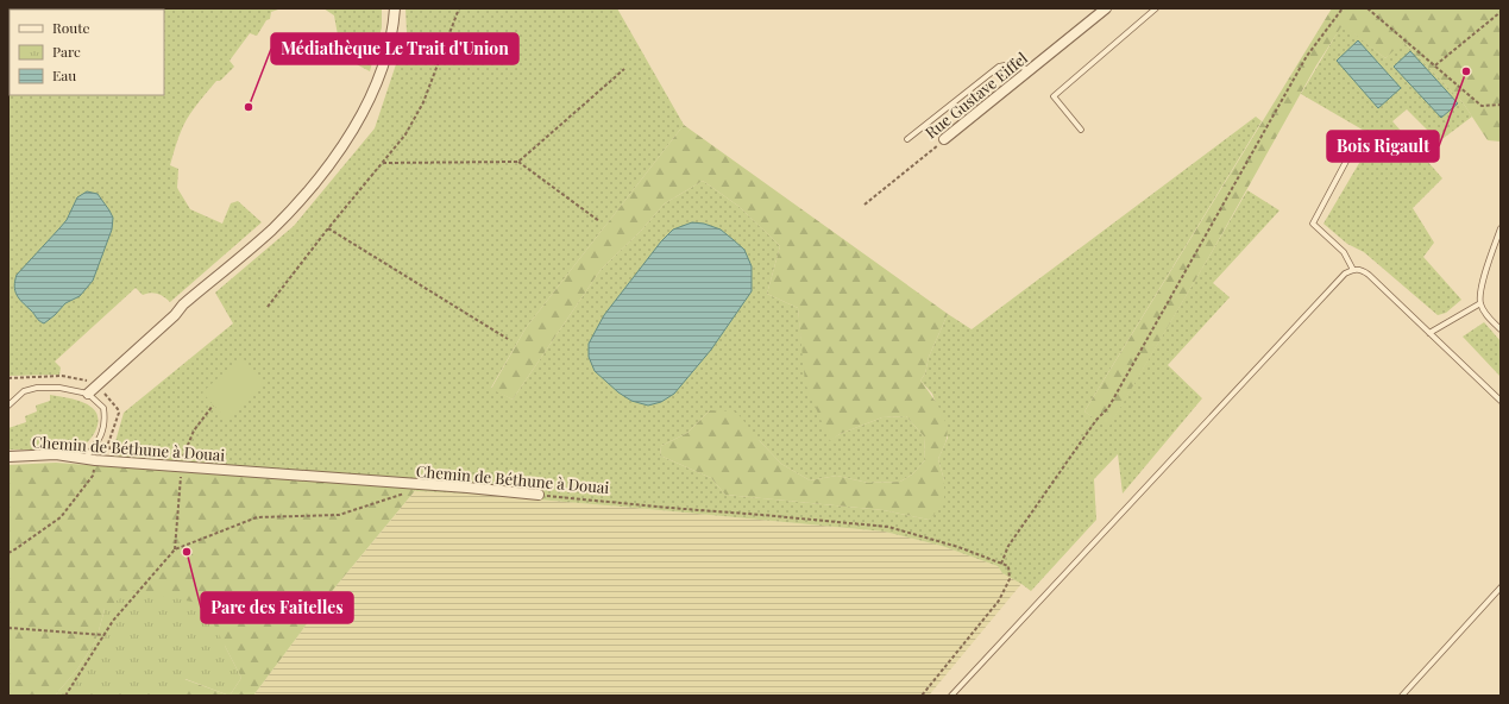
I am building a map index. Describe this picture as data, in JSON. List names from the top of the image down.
{
  "streets": {
    "street": ["Rue Gustave Eiffel", "Chemin de Béthune à Douai"]
  },
  "places": ["Bois Rigault", "Médiathèque Le Trait d'Union", "Parc des Faitelles"],
  "legend": ["Route", "Parc", "Eau"]
}
